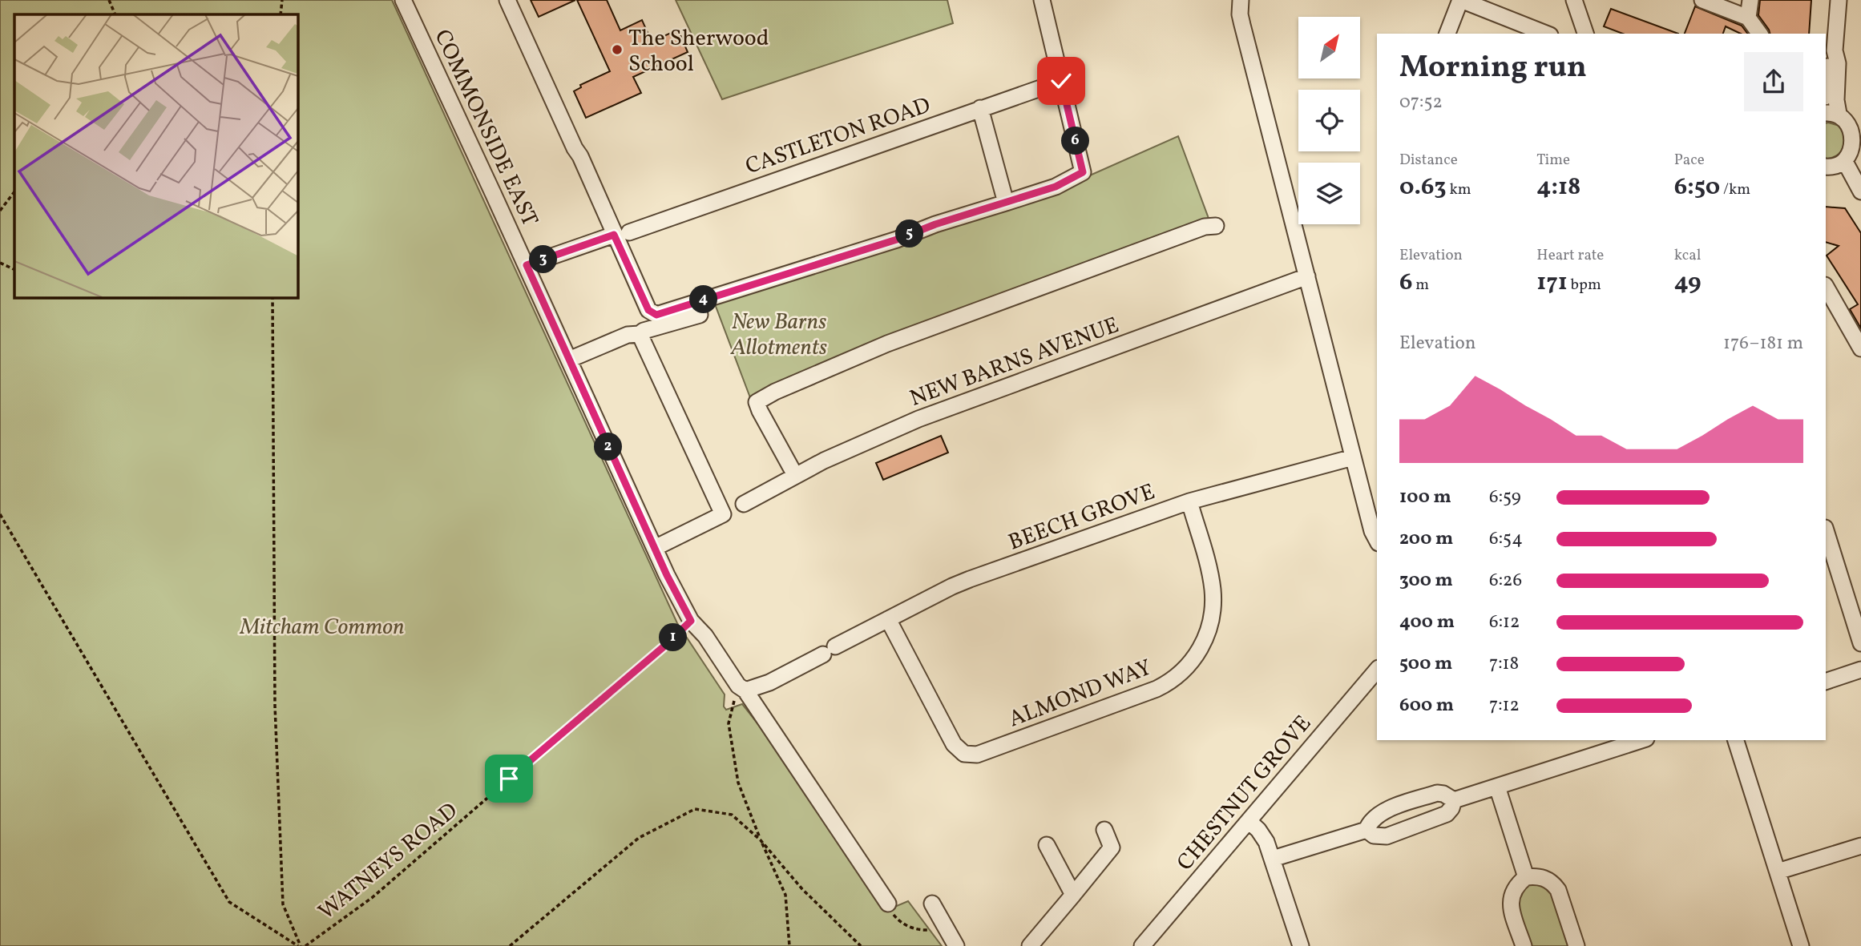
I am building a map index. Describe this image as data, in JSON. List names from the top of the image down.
{
  "streets": {
    "street": [
      "COMMONSIDE EAST",
      "CASTLETON ROAD",
      "NEW BARNS AVENUE",
      "BEECH GROVE",
      "ALMOND WAY",
      "CHESTNUT GROVE"
    ],
    "path": ["WATNEYS ROAD"]
  },
  "crossings": [
    ["COMMONSIDE EAST", "CASTLETON ROAD"],
    ["COMMONSIDE EAST", "BEECH GROVE"],
    ["COMMONSIDE EAST", "WATNEYS ROAD"],
    ["BEECH GROVE", "ALMOND WAY"]
  ],
  "parks": ["New Barns Allotments", "Mitcham Common"],
  "places": ["The Sherwood School"],
  "north": "top right",
  "page": {
    "heading": ["Morning run", "07:52"],
    "pins": [
      "6",
      "5",
      "3",
      "4",
      "2",
      "1"
    ],
    "stats": [
      ["Distance", "0.63 km"],
      ["Time", "4:18"],
      ["Pace", "6:50 /km"],
      ["Elevation", "6 m"],
      ["Heart rate", "171 bpm"],
      ["kcal", "49"]
    ],
    "chart": ["Elevation", "176–181 m"],
    "list": [
      {
        "name": "100 m",
        "note": "6:59"
      },
      {
        "name": "200 m",
        "note": "6:54"
      },
      {
        "name": "300 m",
        "note": "6:26"
      },
      {
        "name": "400 m",
        "note": "6:12"
      },
      {
        "name": "500 m",
        "note": "7:18"
      },
      {
        "name": "600 m",
        "note": "7:12"
      }
    ]
  }
}
